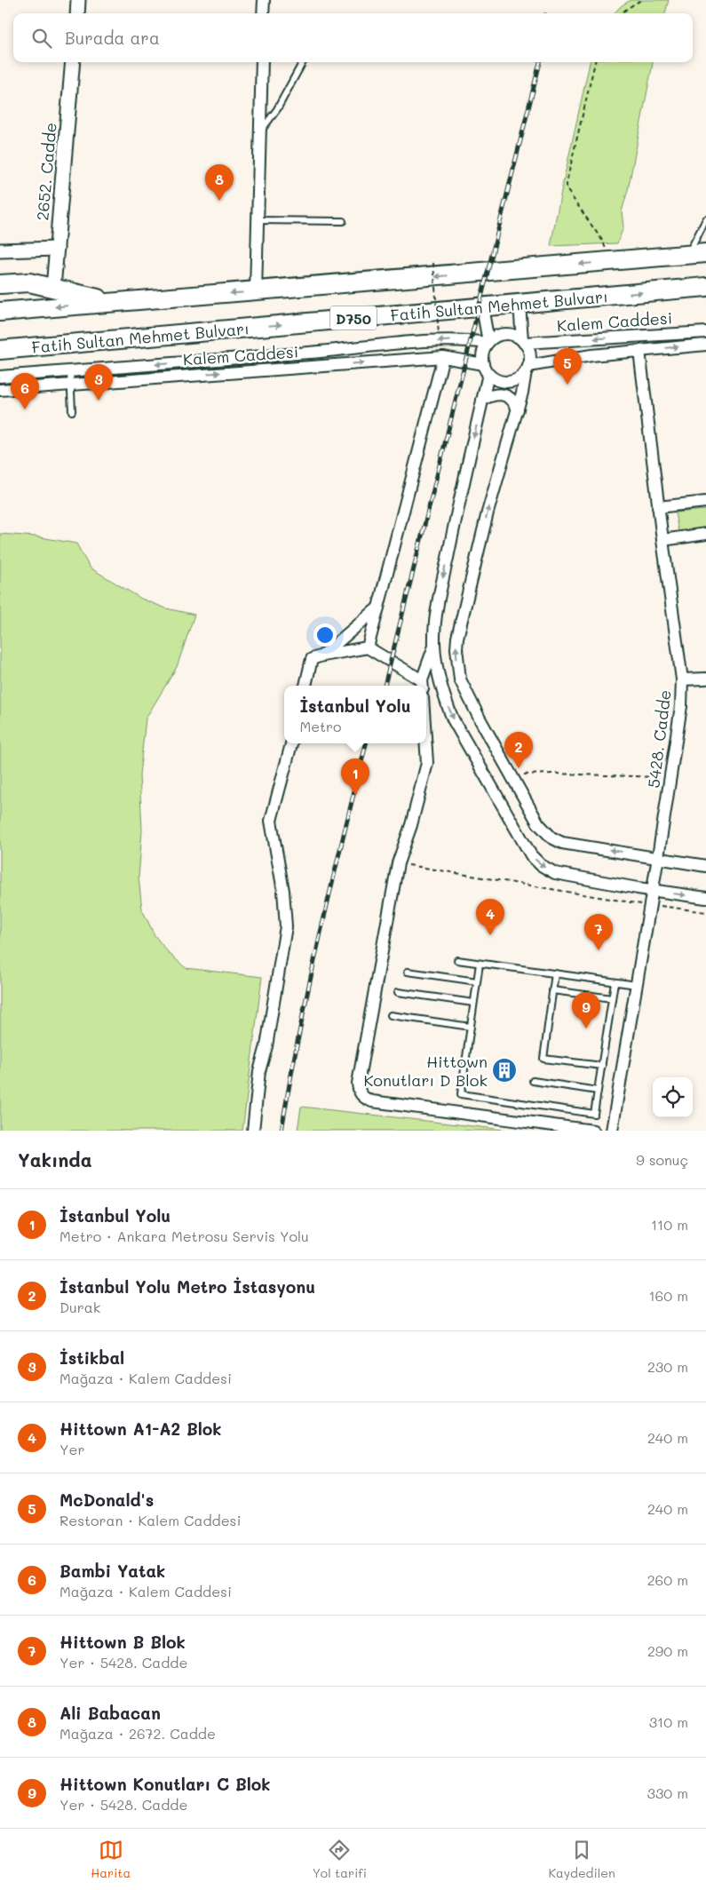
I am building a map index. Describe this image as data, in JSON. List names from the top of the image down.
{
  "streets": {
    "highway": ["Fatih Sultan Mehmet Bulvarı", "D750"],
    "street": ["2652. Cadde", "Kalem Caddesi", "5428. Cadde"]
  },
  "crossings": [
    ["Kalem Caddesi", "5428. Cadde"]
  ],
  "places": {
    "building": ["Hittown Konutları D Blok"]
  },
  "page": {
    "search": "Burada ara",
    "pins": [
      "8",
      "5",
      "3",
      "6",
      "2",
      "1",
      "4",
      "7",
      "9"
    ],
    "popup": ["İstanbul Yolu", "Metro"],
    "heading": ["Yakında", "9 sonuç"],
    "list": [
      {
        "mark": "1",
        "name": "İstanbul Yolu",
        "note": "Metro · Ankara Metrosu Servis Yolu",
        "value": "110 m"
      },
      {
        "mark": "2",
        "name": "İstanbul Yolu Metro İstasyonu",
        "note": "Durak",
        "value": "160 m"
      },
      {
        "mark": "3",
        "name": "İstikbal",
        "note": "Mağaza · Kalem Caddesi",
        "value": "230 m"
      },
      {
        "mark": "4",
        "name": "Hittown A1-A2 Blok",
        "note": "Yer",
        "value": "240 m"
      },
      {
        "mark": "5",
        "name": "McDonald's",
        "note": "Restoran · Kalem Caddesi",
        "value": "240 m"
      },
      {
        "mark": "6",
        "name": "Bambi Yatak",
        "note": "Mağaza · Kalem Caddesi",
        "value": "260 m"
      },
      {
        "mark": "7",
        "name": "Hittown B Blok",
        "note": "Yer · 5428. Cadde",
        "value": "290 m"
      },
      {
        "mark": "8",
        "name": "Ali Babacan",
        "note": "Mağaza · 2672. Cadde",
        "value": "310 m"
      },
      {
        "mark": "9",
        "name": "Hittown Konutları C Blok",
        "note": "Yer · 5428. Cadde",
        "value": "330 m"
      }
    ],
    "nav": ["Harita", "Yol tarifi", "Kaydedilen"]
  }
}
